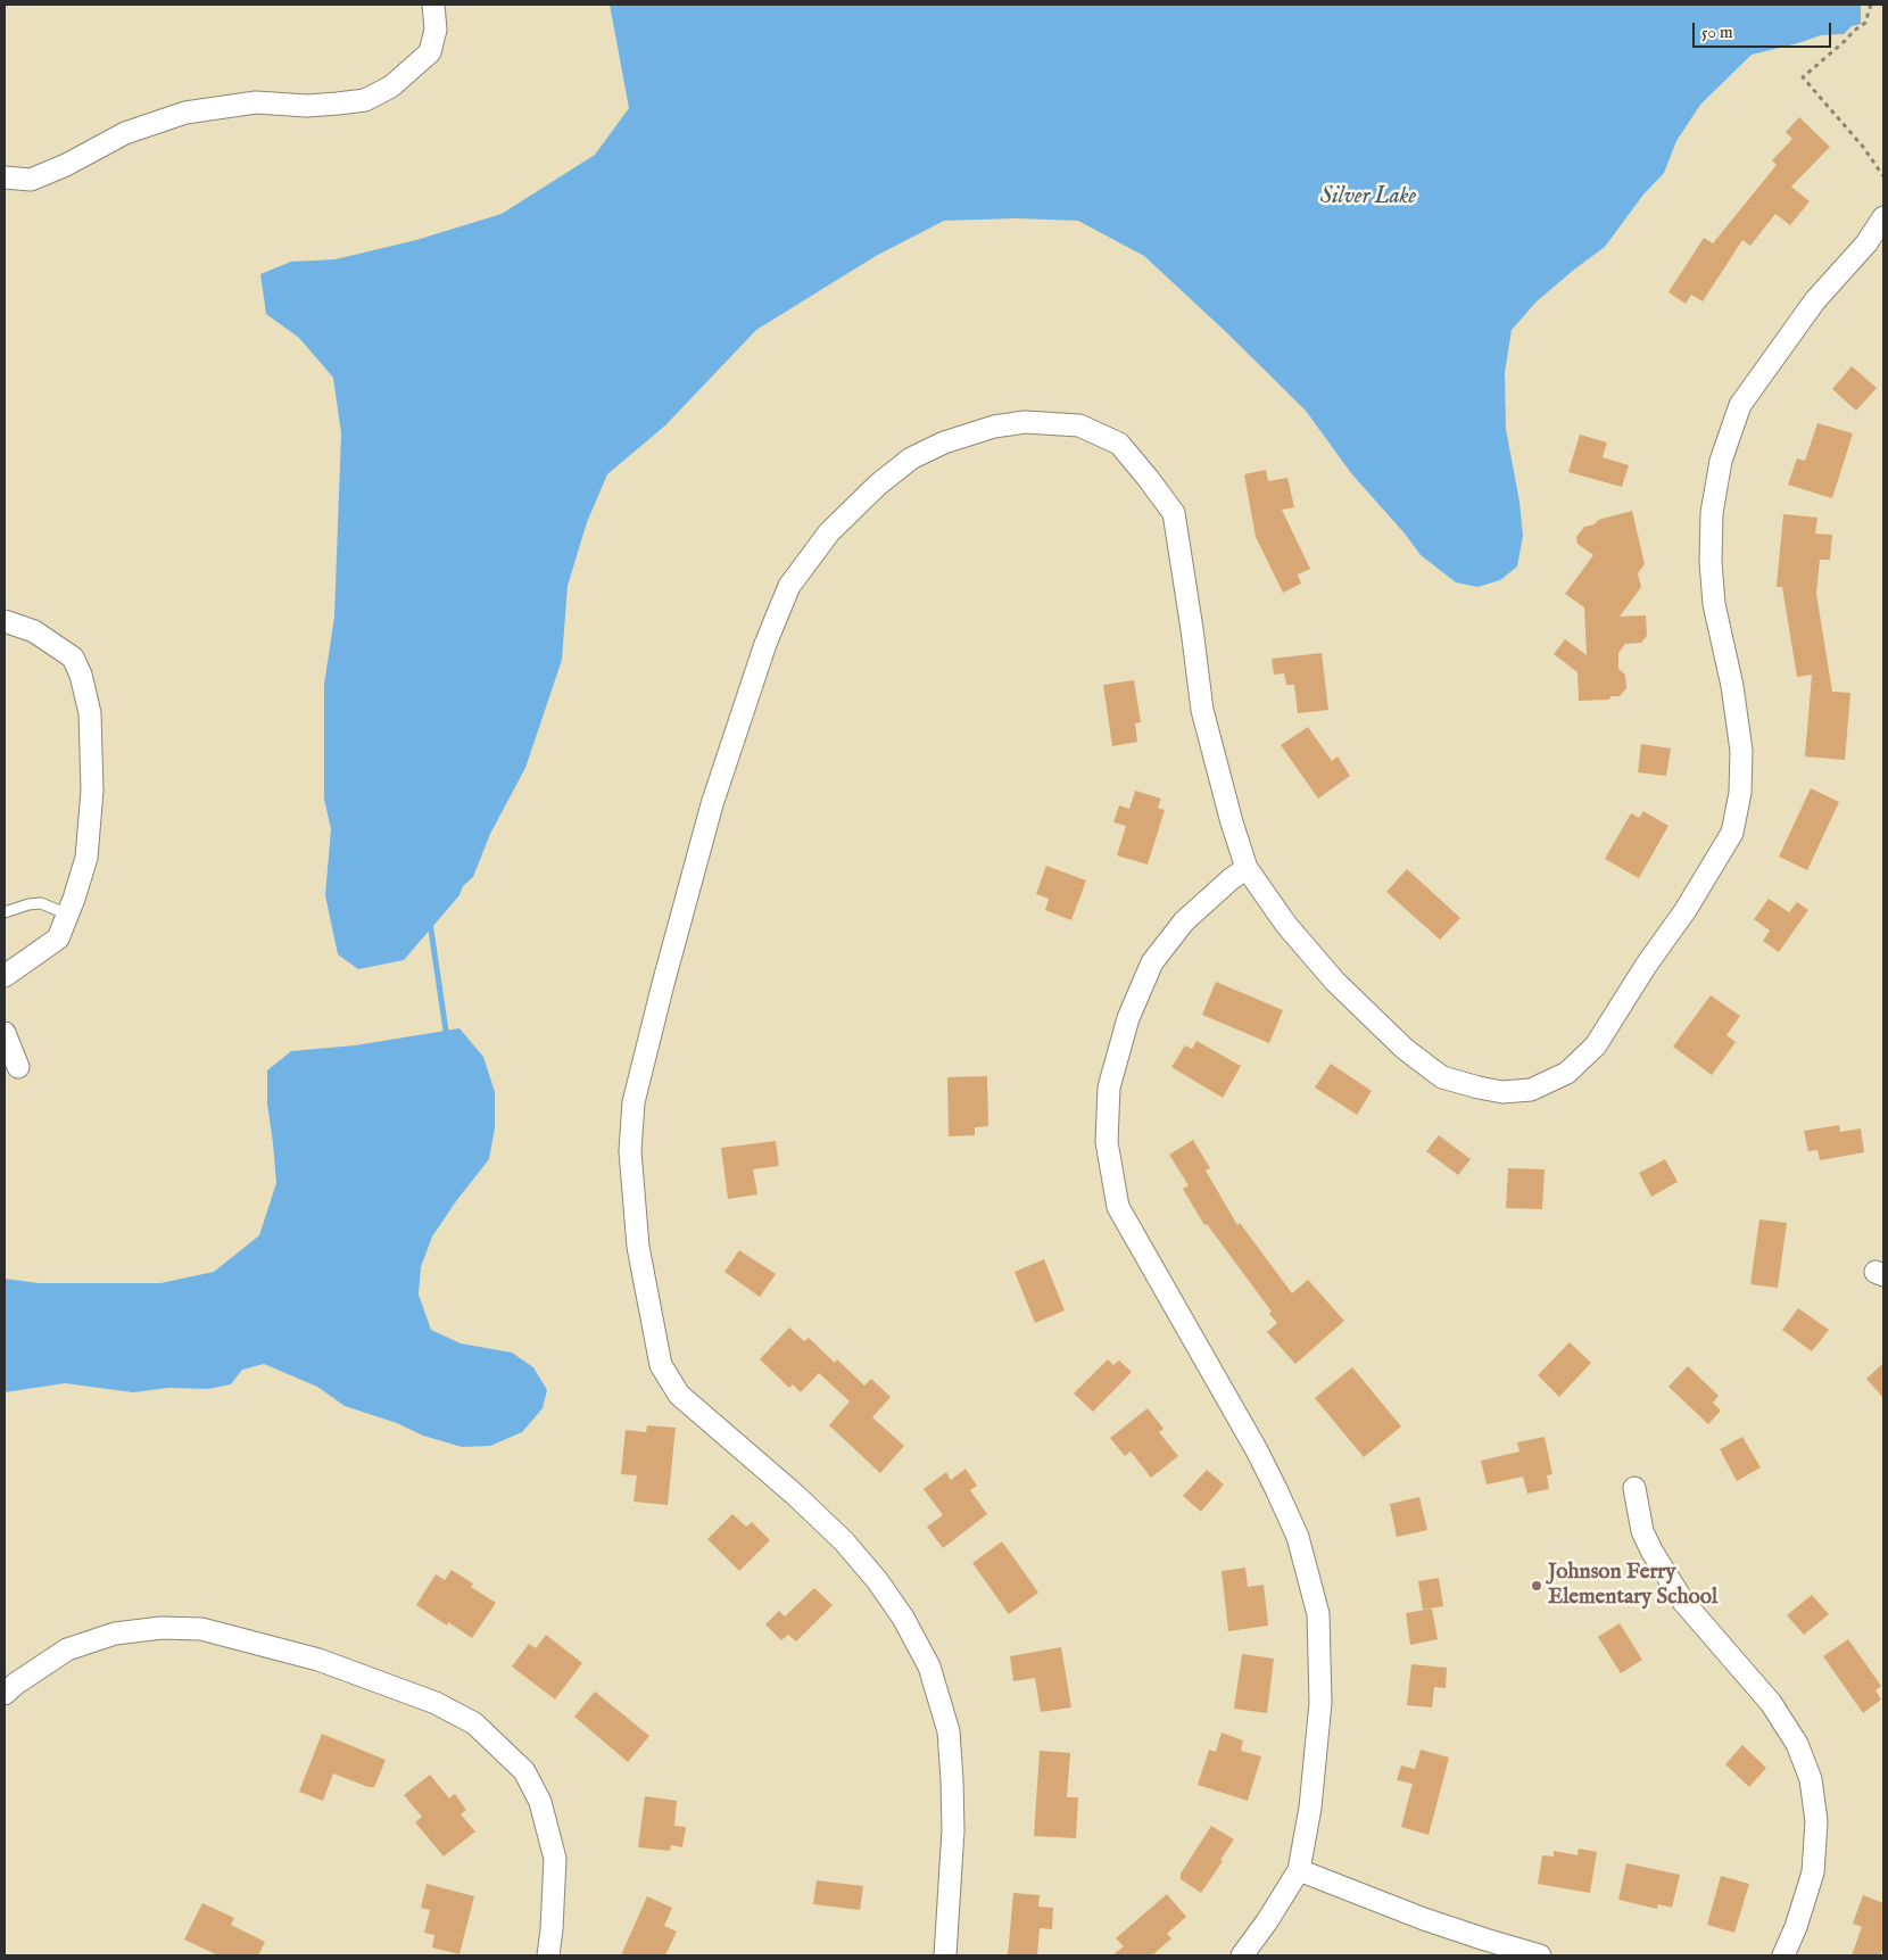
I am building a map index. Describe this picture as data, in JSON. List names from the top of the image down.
{
  "water": ["Silver Lake"],
  "places": ["Johnson Ferry Elementary School"],
  "scale_bar": "50 m"
}
